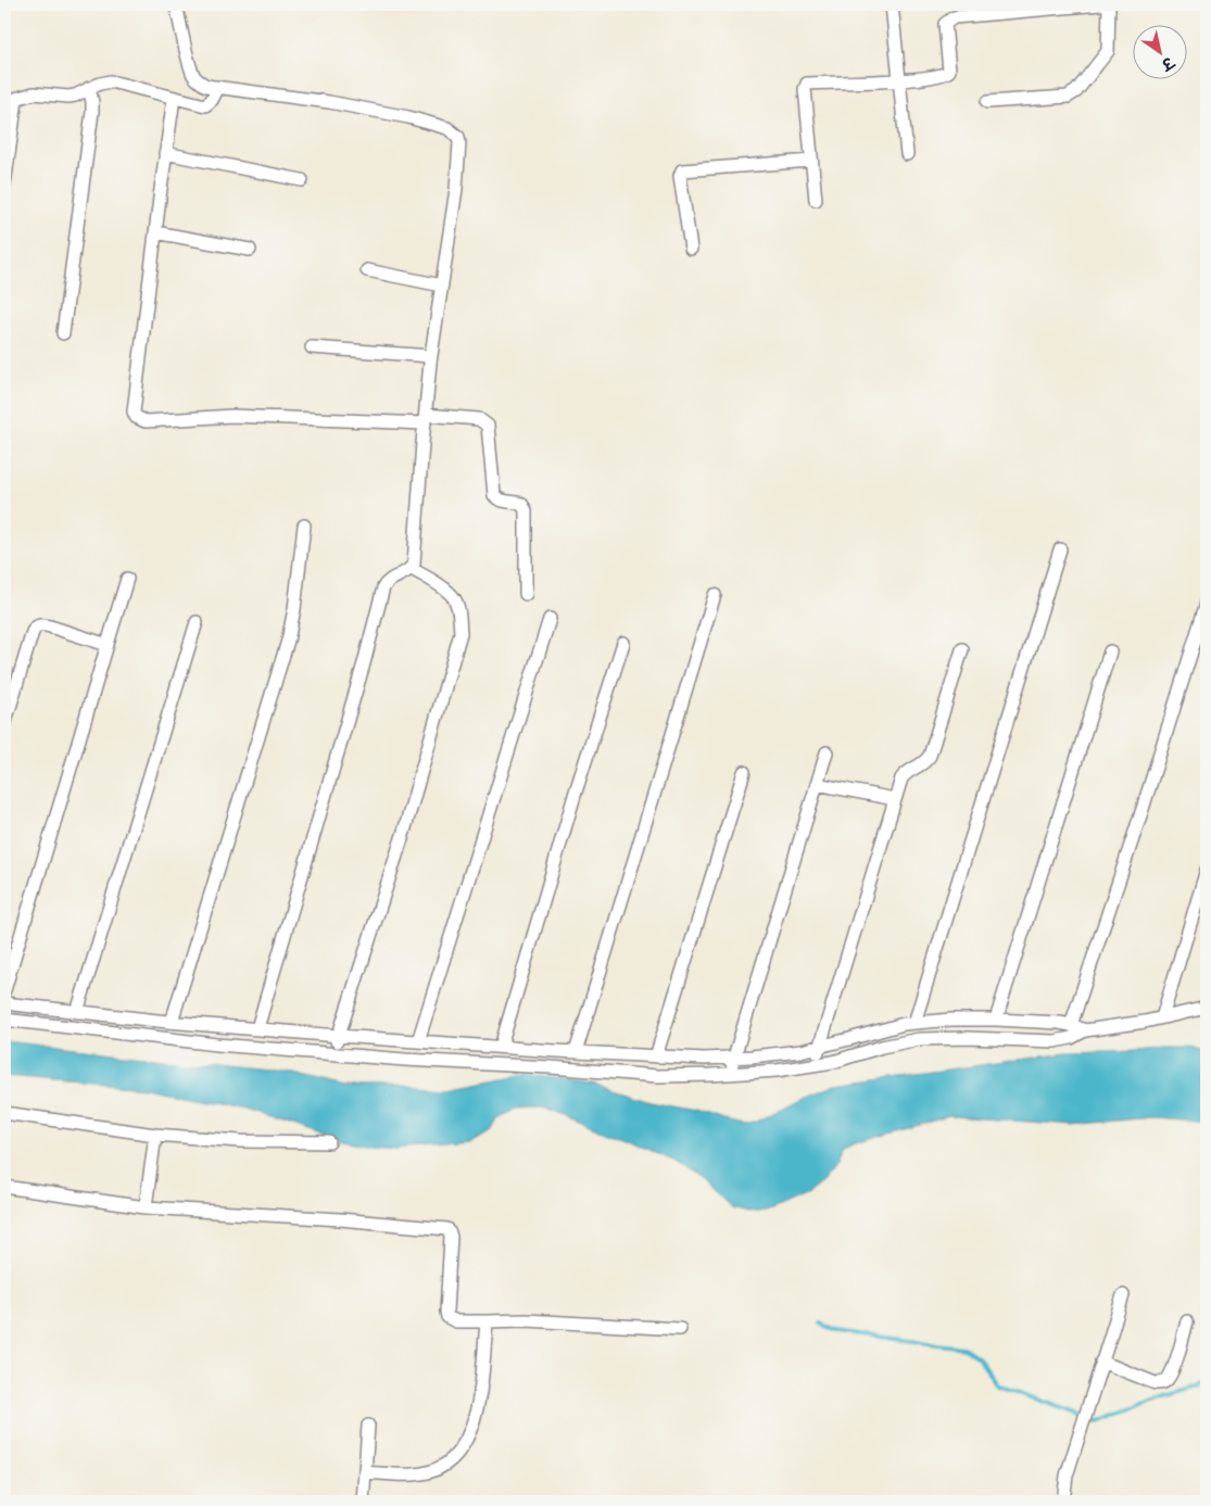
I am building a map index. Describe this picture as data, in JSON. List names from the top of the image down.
{
  "north": "bottom right"
}
